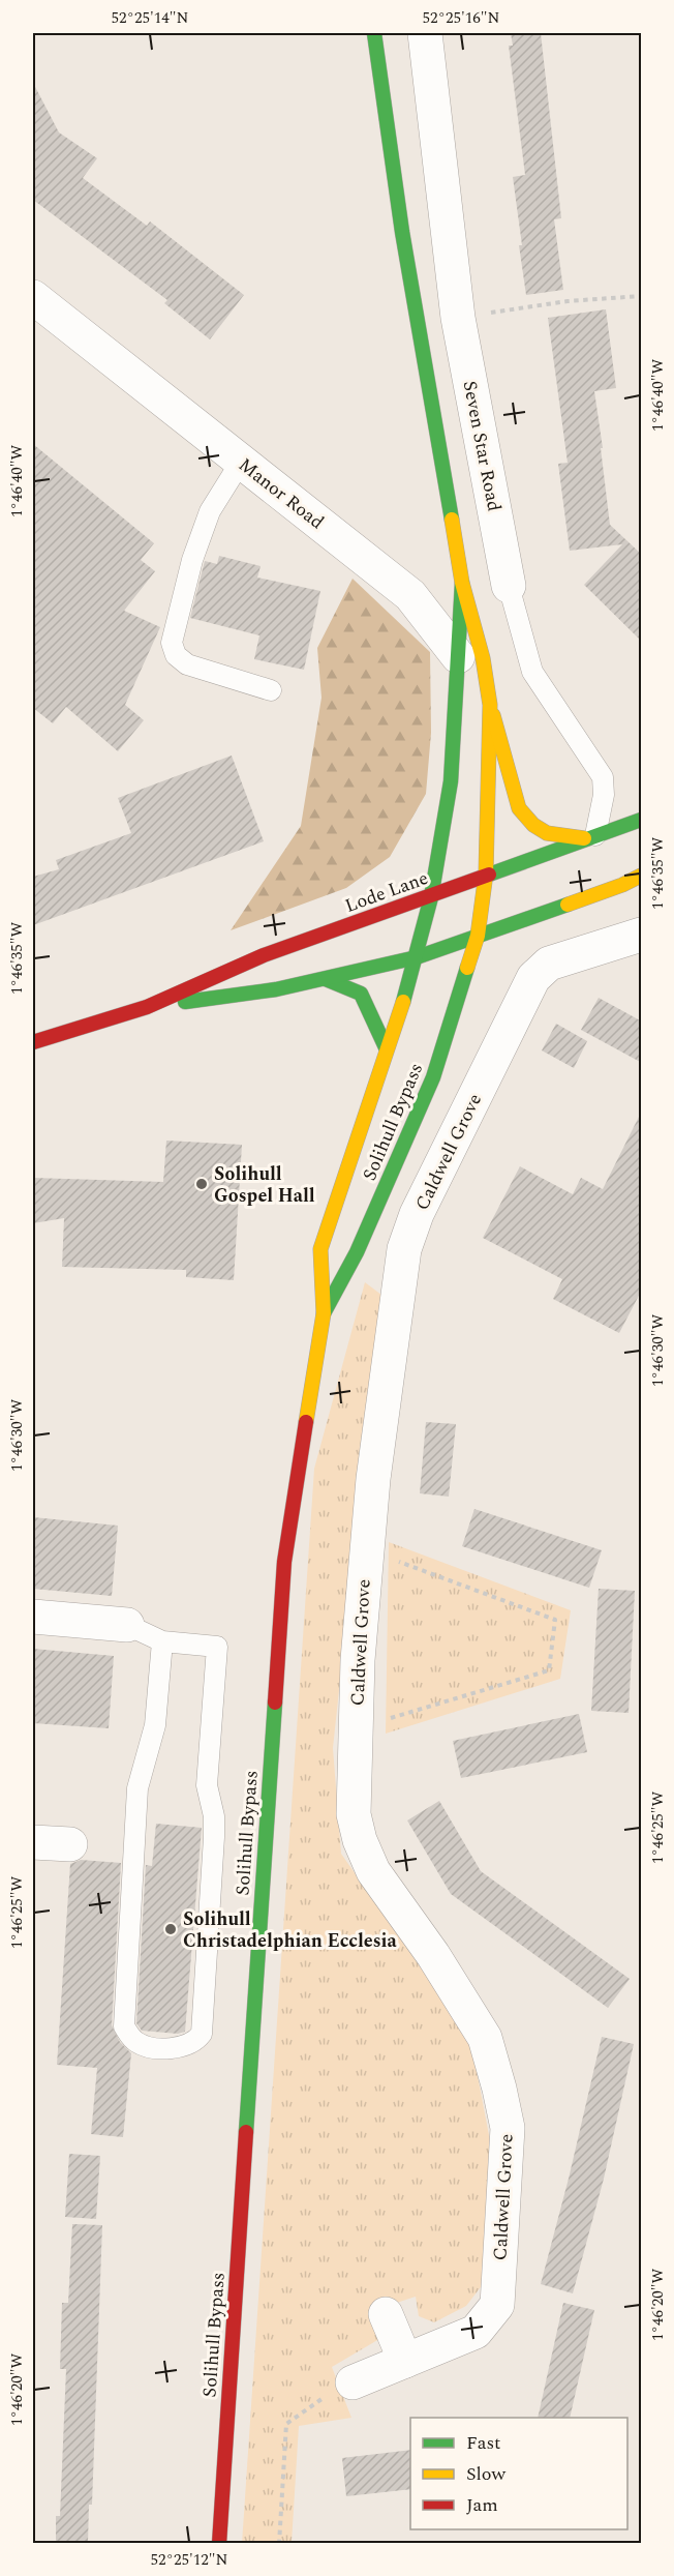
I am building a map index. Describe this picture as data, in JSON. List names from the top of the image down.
{
  "streets": {
    "main road": ["Lode Lane", "Solihull Bypass"],
    "street": ["Seven Star Road", "Manor Road", "Caldwell Grove"]
  },
  "crossings": [
    ["Seven Star Road", "Lode Lane"],
    ["Lode Lane", "Solihull Bypass"]
  ],
  "places": ["Solihull Gospel Hall", "Solihull Christadelphian Ecclesia"],
  "legend": ["Fast", "Slow", "Jam"],
  "coordinates": [
    "52°25'14\"N",
    "52°25'16\"N",
    "1°46'40\"W",
    "1°46'35\"W",
    "1°46'30\"W",
    "1°46'25\"W",
    "1°46'20\"W",
    "52°25'12\"N"
  ]
}
